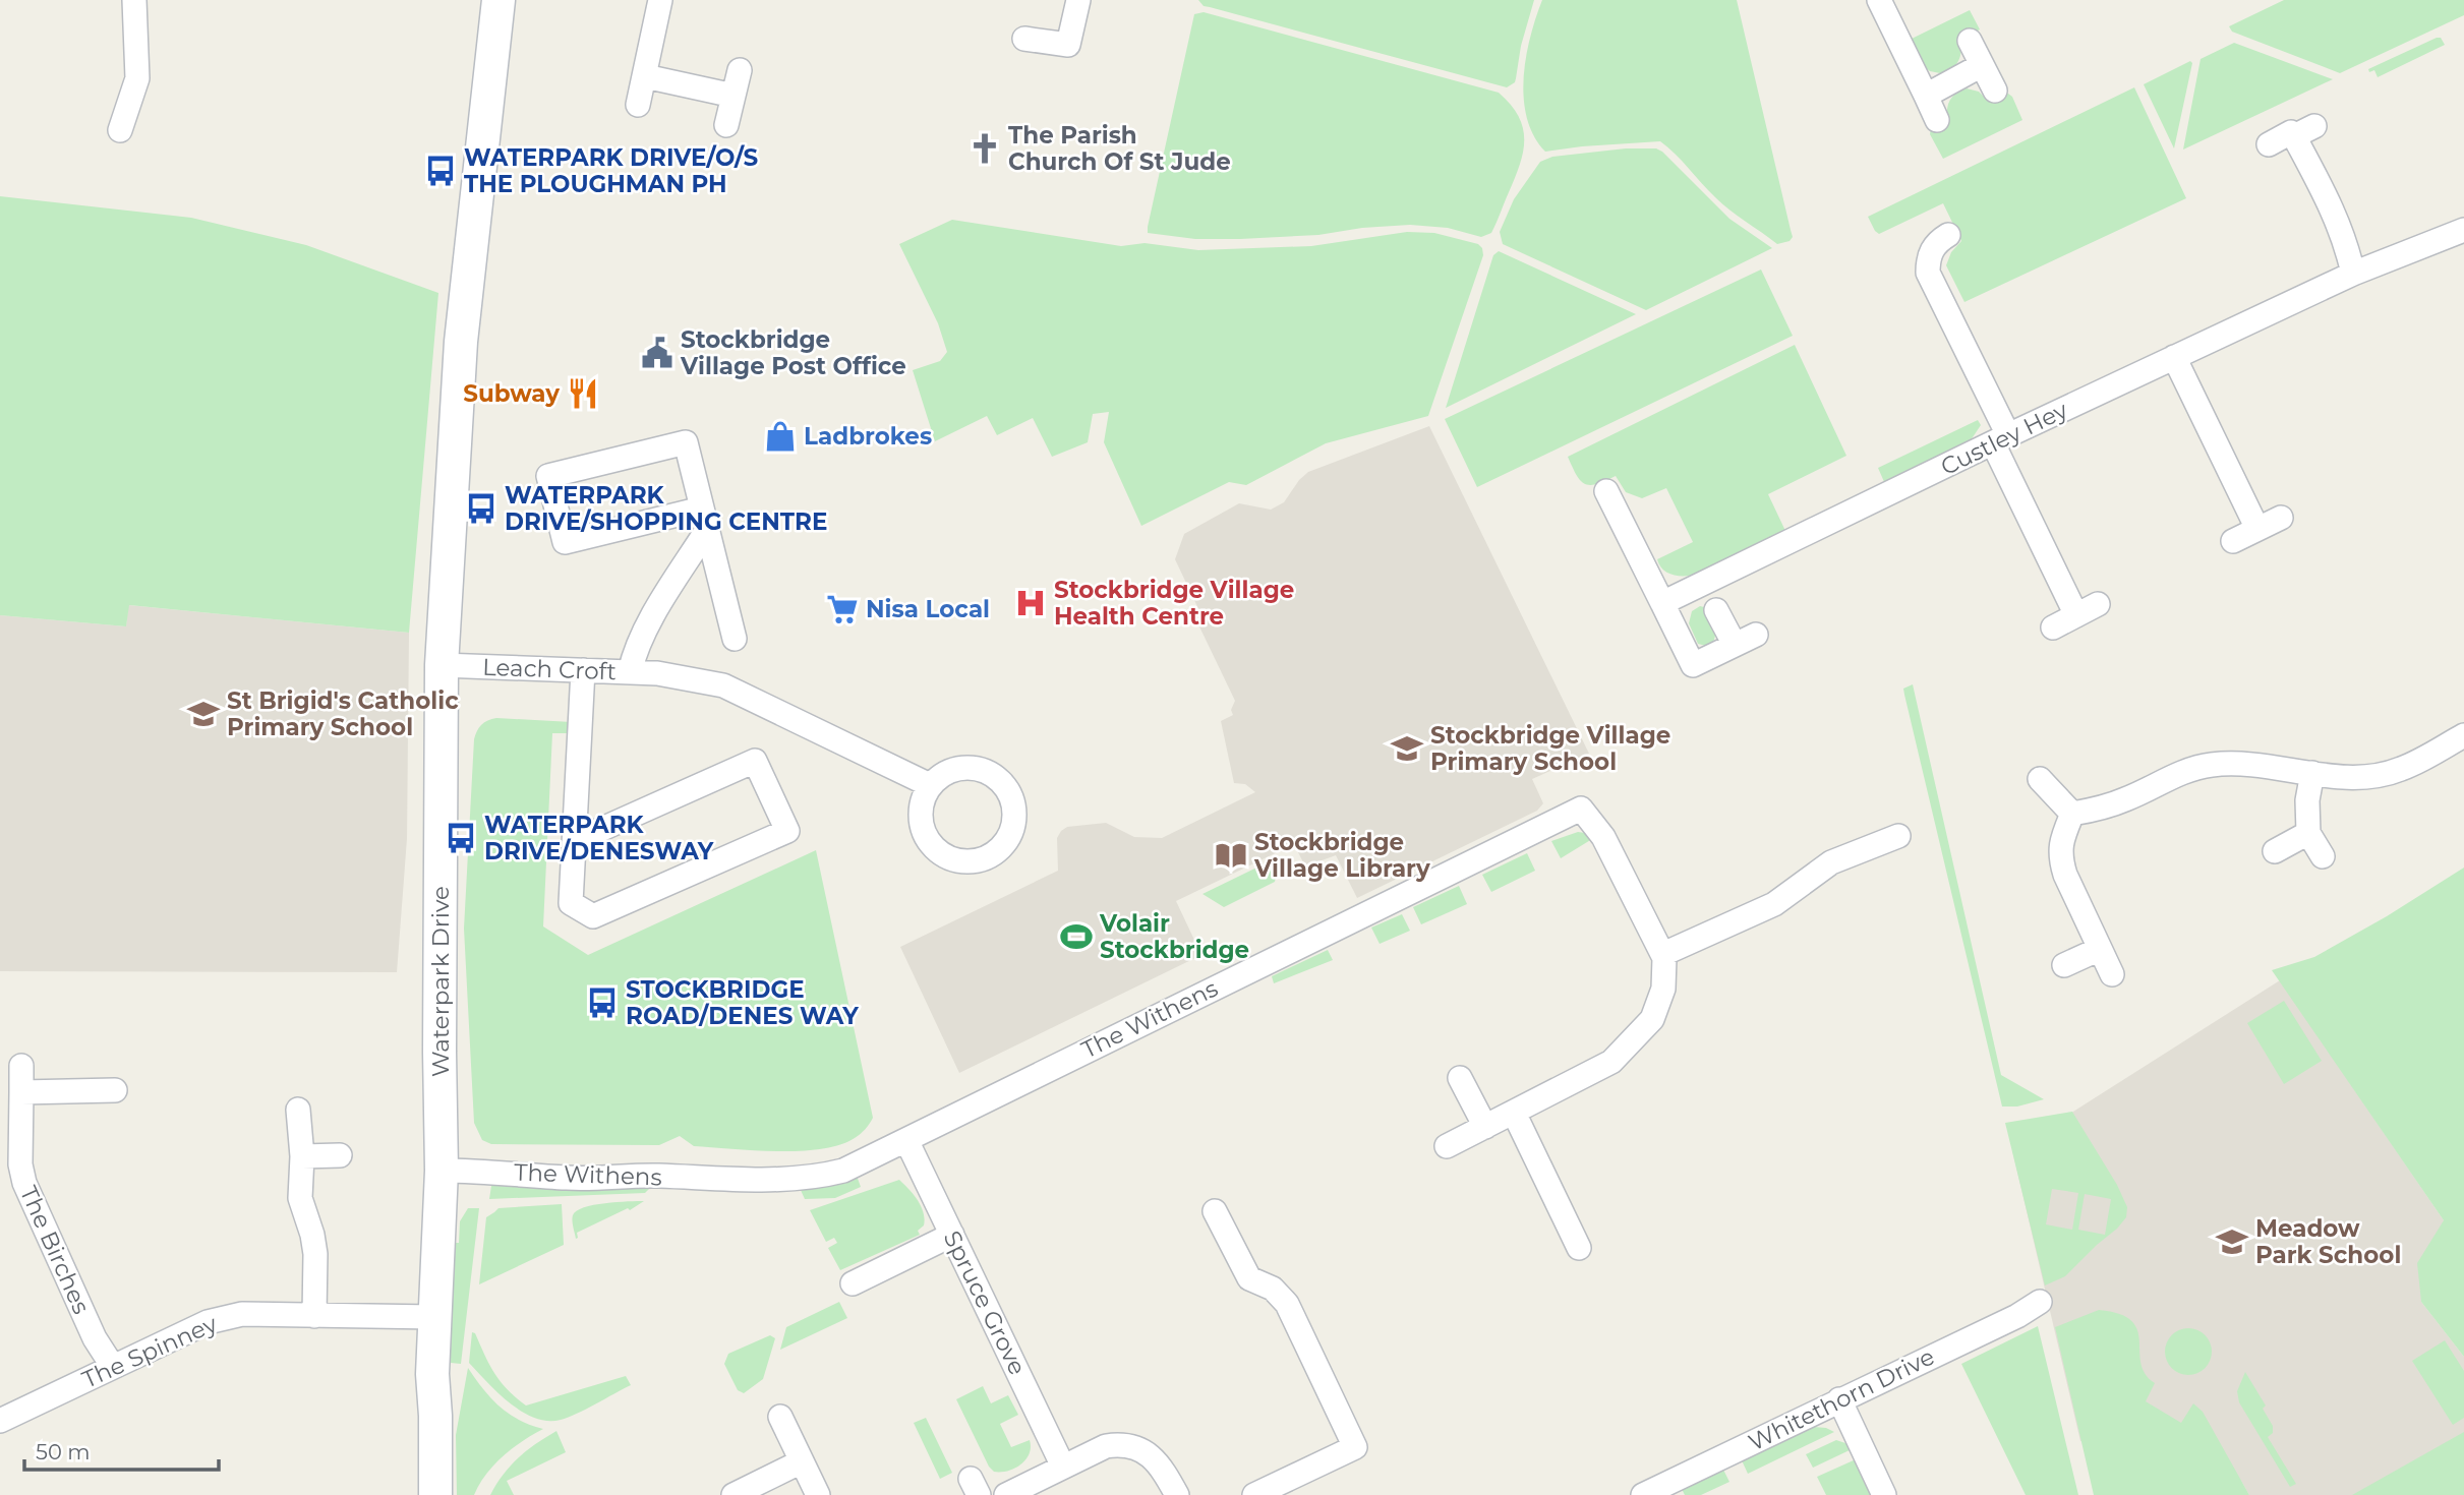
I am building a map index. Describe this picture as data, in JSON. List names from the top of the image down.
{
  "streets": {
    "street": [
      "Custley Hey",
      "Leach Croft",
      "Waterpark Drive",
      "The Withens",
      "The Birches",
      "Spruce Grove",
      "The Spinney",
      "Whitethorn Drive"
    ]
  },
  "crossings": [
    ["Leach Croft", "Waterpark Drive"],
    ["Waterpark Drive", "The Withens"],
    ["Waterpark Drive", "The Spinney"],
    ["The Withens", "Spruce Grove"],
    ["The Birches", "The Spinney"]
  ],
  "places": {
    "church": ["The Parish Church Of St Jude"],
    "bus stop": [
      "WATERPARK DRIVE/O/S THE PLOUGHMAN PH",
      "WATERPARK DRIVE/SHOPPING CENTRE",
      "WATERPARK DRIVE/DENESWAY",
      "STOCKBRIDGE ROAD/DENES WAY"
    ],
    "public building": ["Stockbridge Village Post Office"],
    "restaurant": ["Subway"],
    "shop": ["Ladbrokes"],
    "hospital": ["Stockbridge Village Health Centre"],
    "supermarket": ["Nisa Local"],
    "school or university": ["St Brigid's Catholic Primary School", "Stockbridge Village Primary School", "Meadow Park School"],
    "library": ["Stockbridge Village Library"],
    "sports": ["Volair Stockbridge"]
  },
  "scale_bar": "50 m"
}
